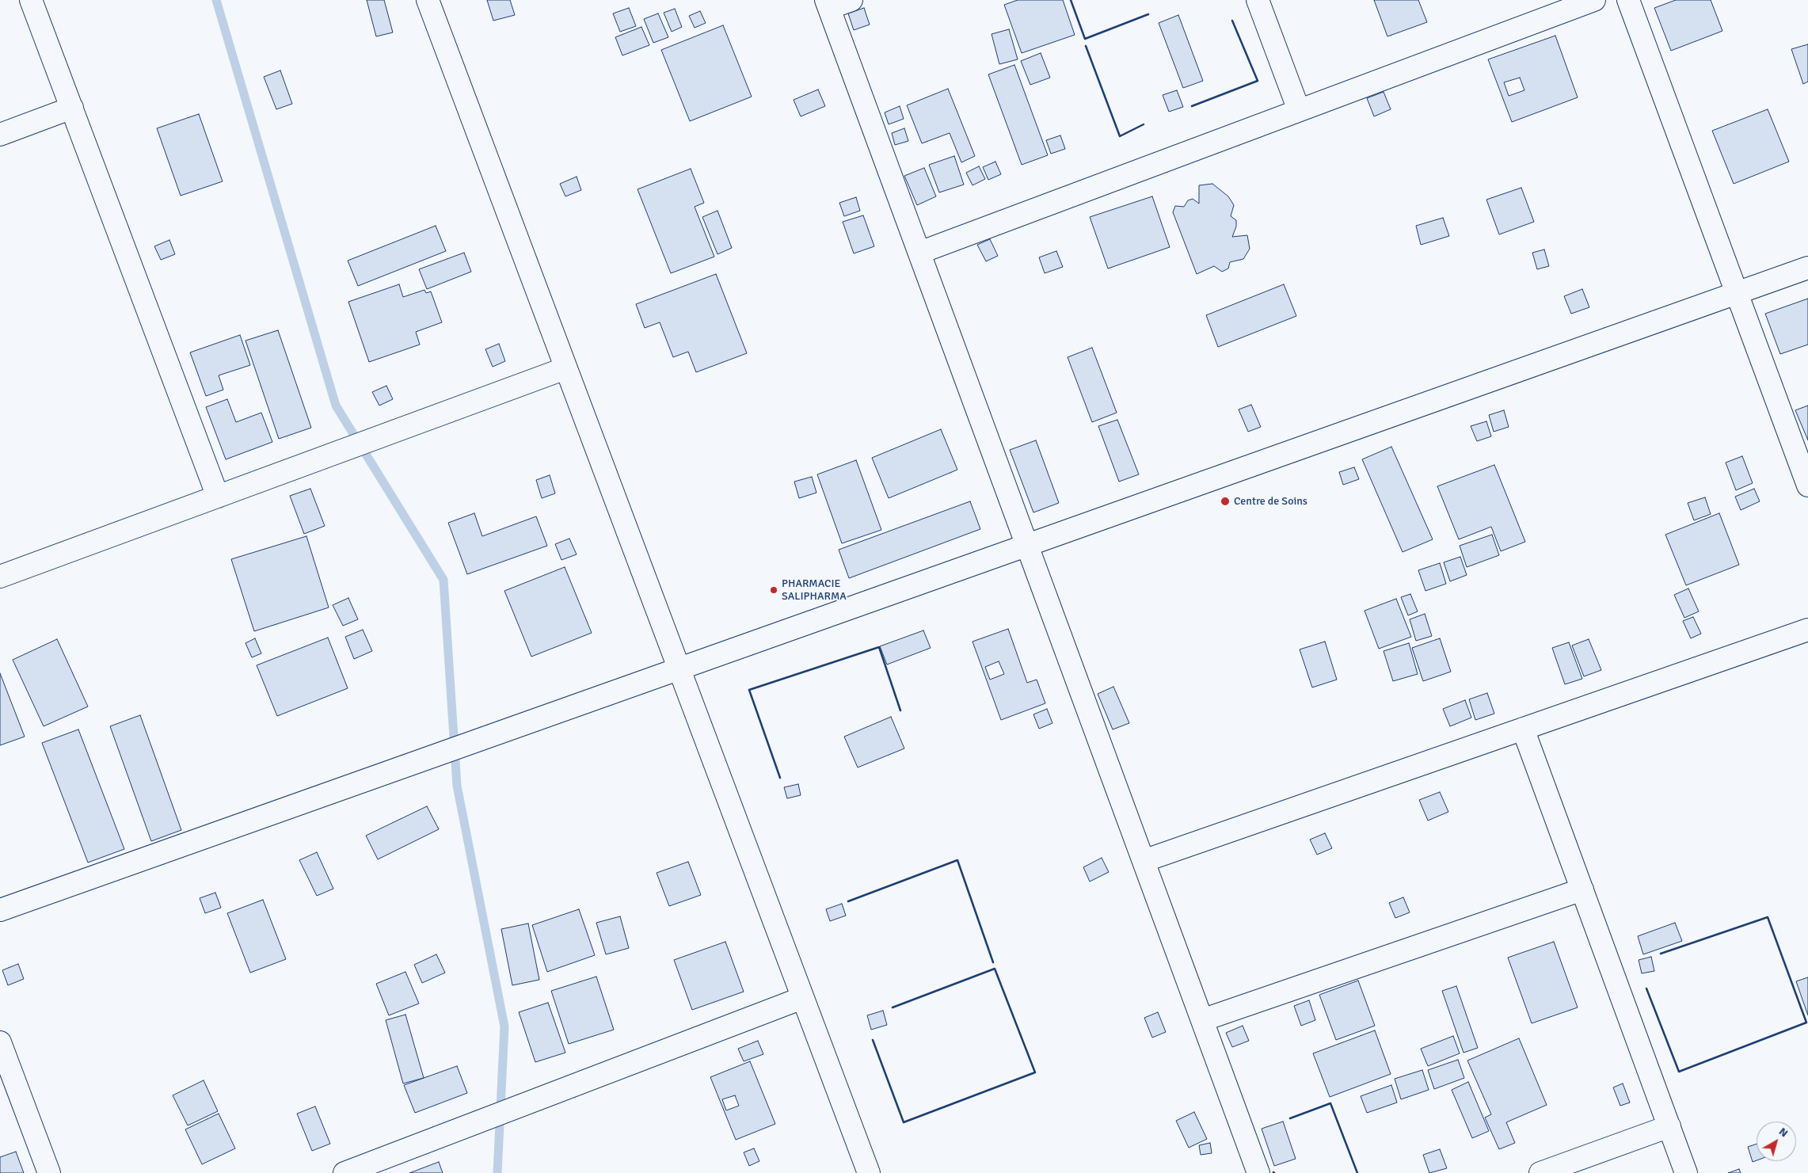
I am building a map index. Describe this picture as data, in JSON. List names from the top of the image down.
{
  "places": ["Centre de Soins", "PHARMACIE SALIPHARMA"],
  "north": "top right"
}
